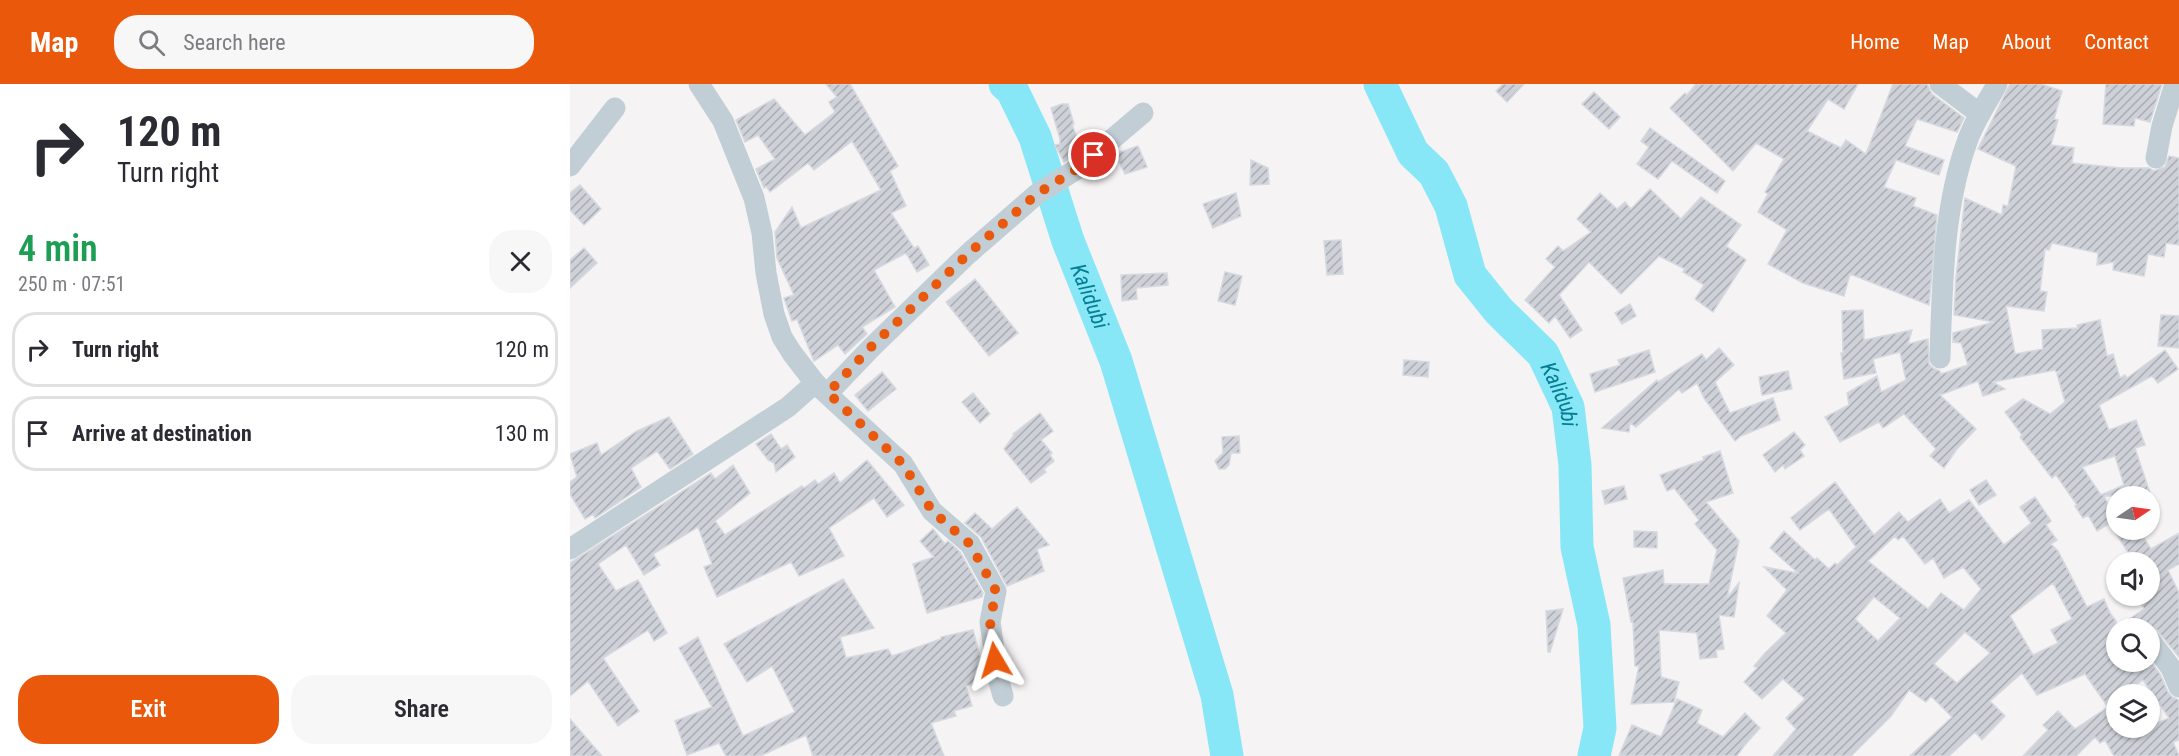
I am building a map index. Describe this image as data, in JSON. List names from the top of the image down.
{
  "water": ["Kalidubi"],
  "north": "right",
  "page": {
    "header": "Map",
    "search": "Search here",
    "nav": [
      "Home",
      "Map",
      "About",
      "Contact"
    ],
    "turn": ["120 m", "Turn right"],
    "heading": ["4 min", "250 m · 07:51"],
    "list": [
      {
        "name": "Turn right",
        "value": "120 m"
      },
      {
        "name": "Arrive at destination",
        "value": "130 m"
      }
    ],
    "buttons": ["Exit", "Share"]
  }
}
